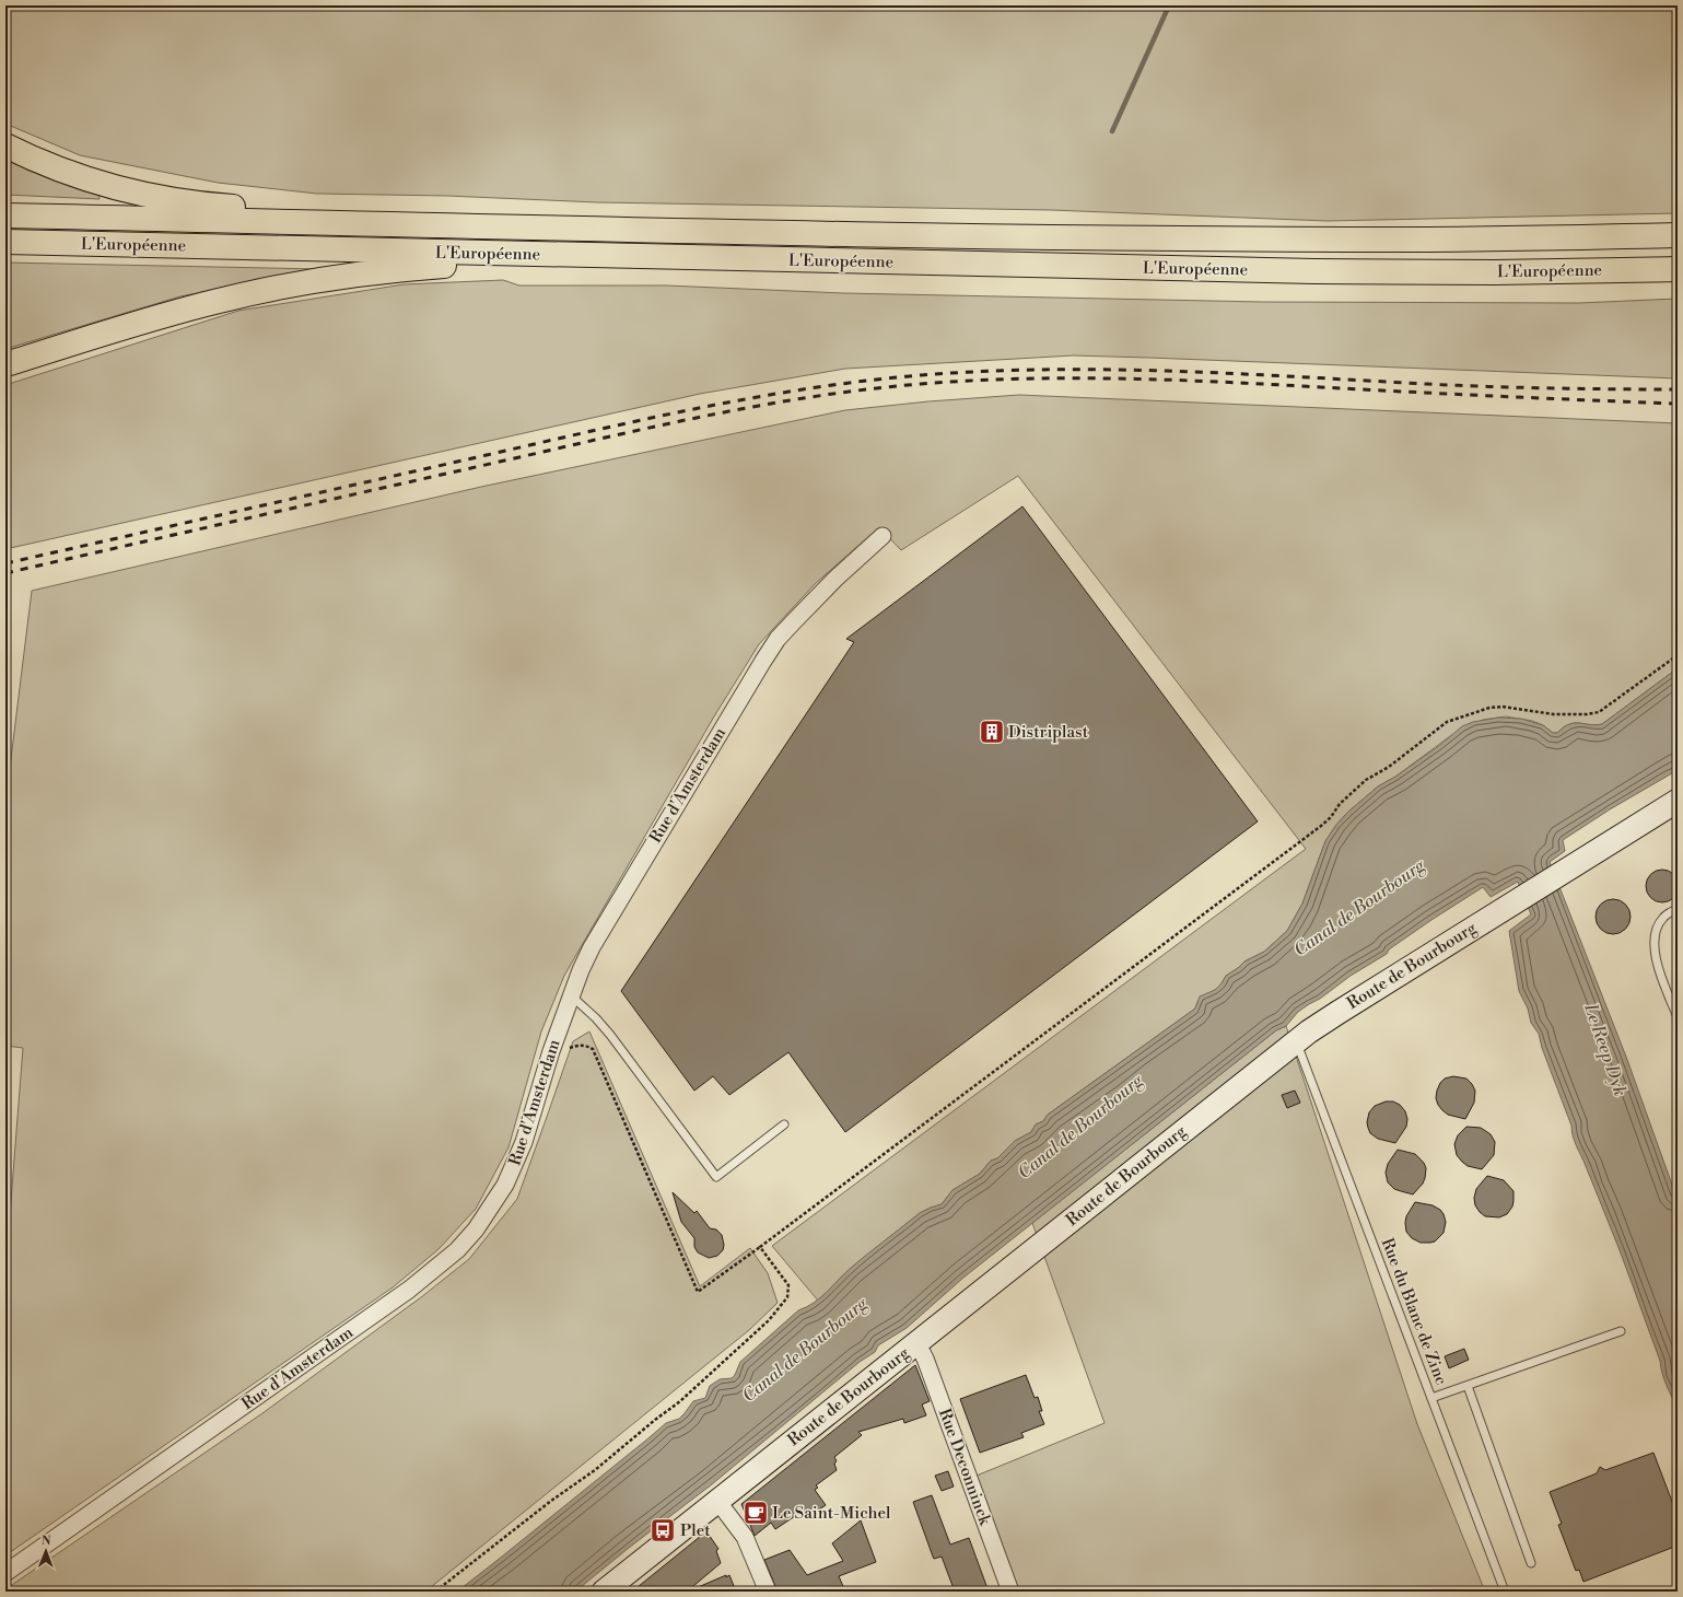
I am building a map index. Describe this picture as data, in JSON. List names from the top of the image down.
{
  "streets": {
    "highway": ["L'Européenne"],
    "main road": ["Route de Bourbourg"],
    "street": ["Rue d'Amsterdam", "Rue Deconninck"],
    "lane": ["Rue du Blanc de Zinc"]
  },
  "crossings": [
    ["Route de Bourbourg", "Rue du Blanc de Zinc"],
    ["Route de Bourbourg", "Rue Deconninck"]
  ],
  "water": ["Canal de Bourbourg", "Le Reep Dyk"],
  "places": {
    "building": ["Distriplast"],
    "cafe": ["Le Saint-Michel"],
    "bus stop": ["Plet"]
  },
  "north": "top"
}
